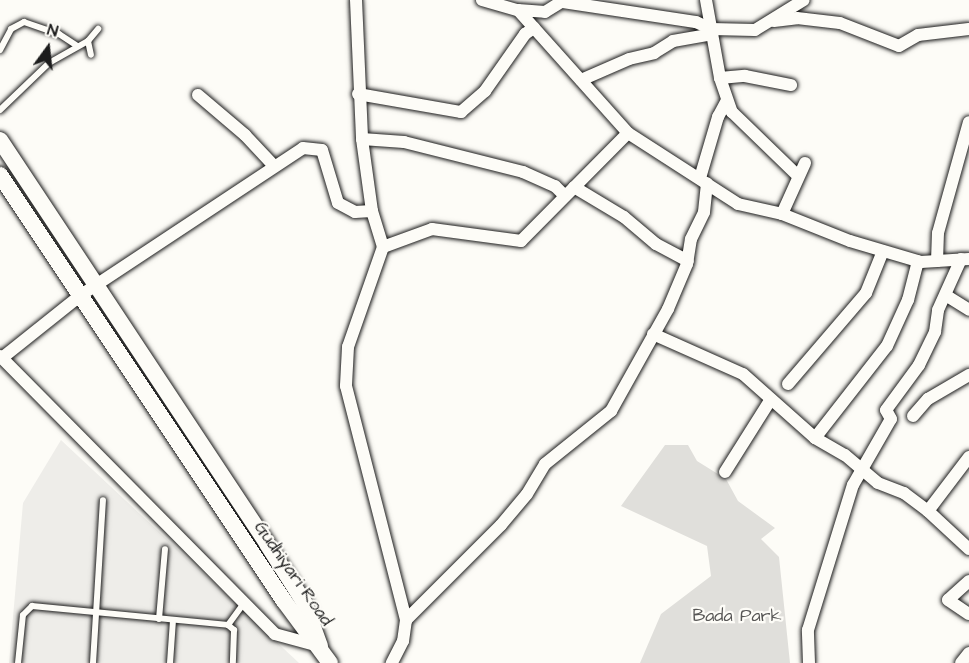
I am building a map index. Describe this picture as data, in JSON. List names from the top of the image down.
{
  "streets": {
    "street": ["Gudhiyari Road"]
  },
  "parks": ["Bada Park"],
  "north": "top"
}
